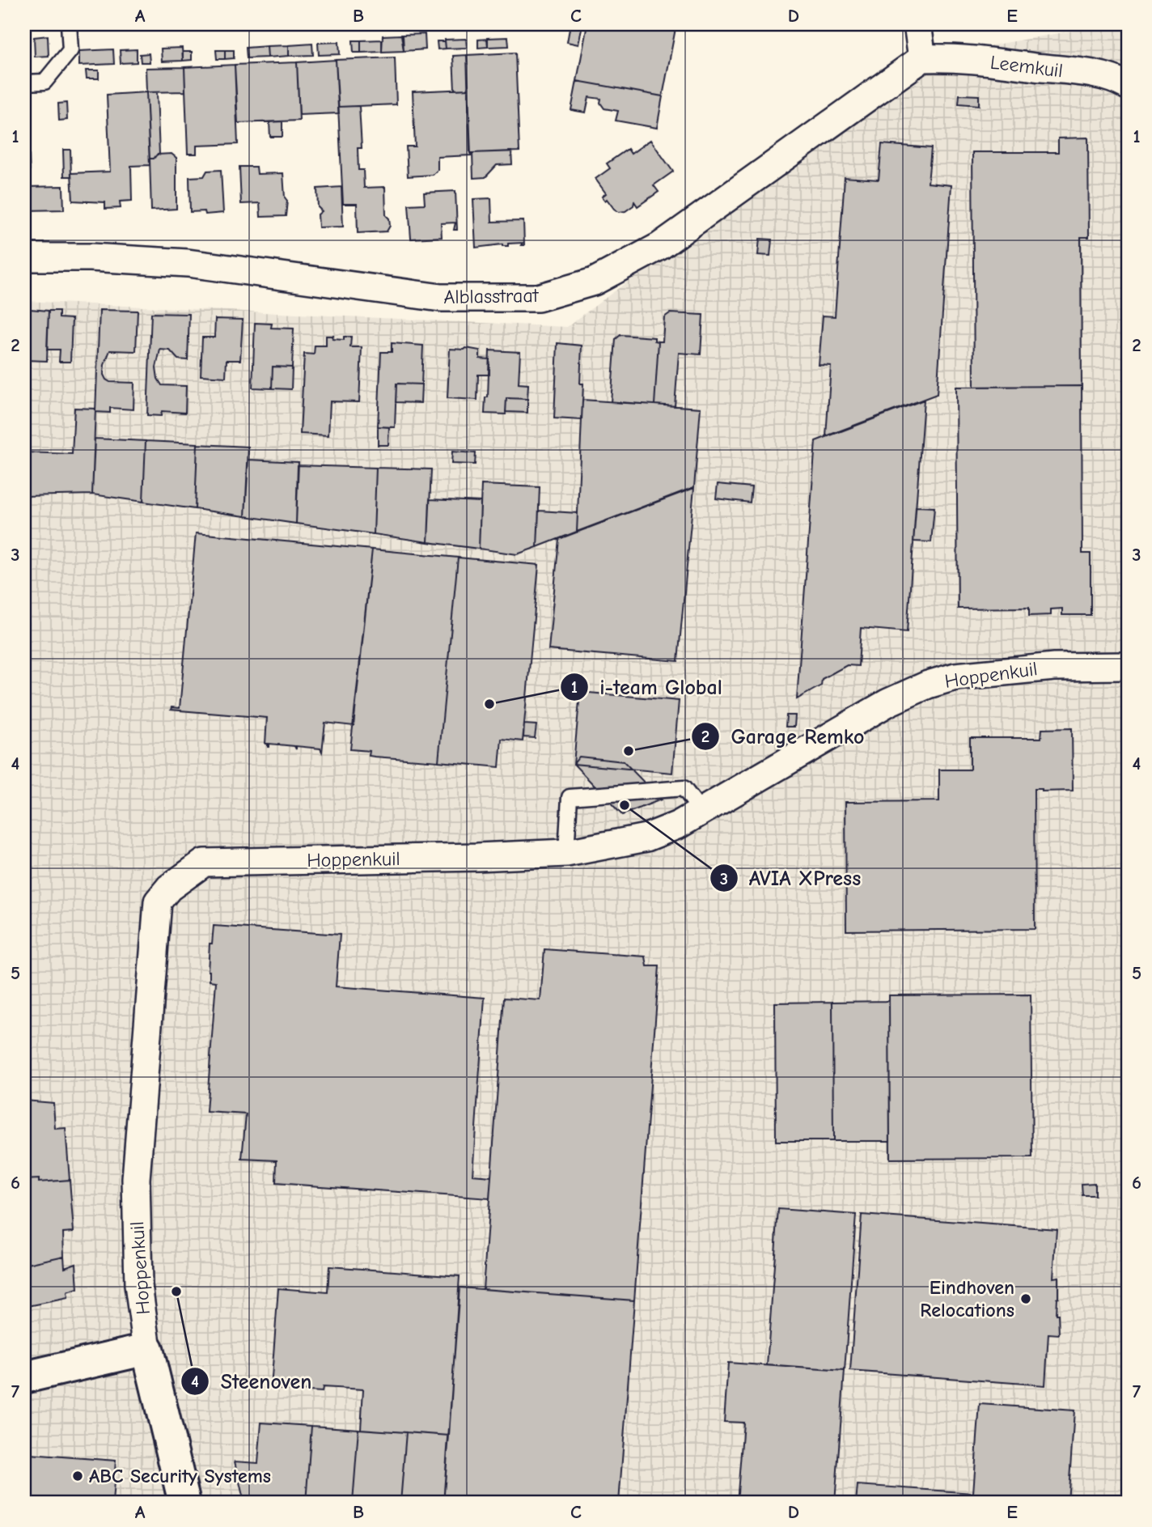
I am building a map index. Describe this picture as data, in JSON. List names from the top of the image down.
{
  "streets": {
    "street": ["Leemkuil", "Alblasstraat", "Hoppenkuil"]
  },
  "crossings": [
    ["Leemkuil", "Alblasstraat"]
  ],
  "places": [
    "i-team Global",
    "Garage Remko",
    "AVIA XPress",
    "Steenoven",
    "Eindhoven Relocations",
    "ABC Security Systems"
  ],
  "grid": {
    "columns": [
      "A",
      "B",
      "C",
      "D",
      "E"
    ],
    "rows": [
      "1",
      "2",
      "3",
      "4",
      "5",
      "6",
      "7"
    ]
  }
}
